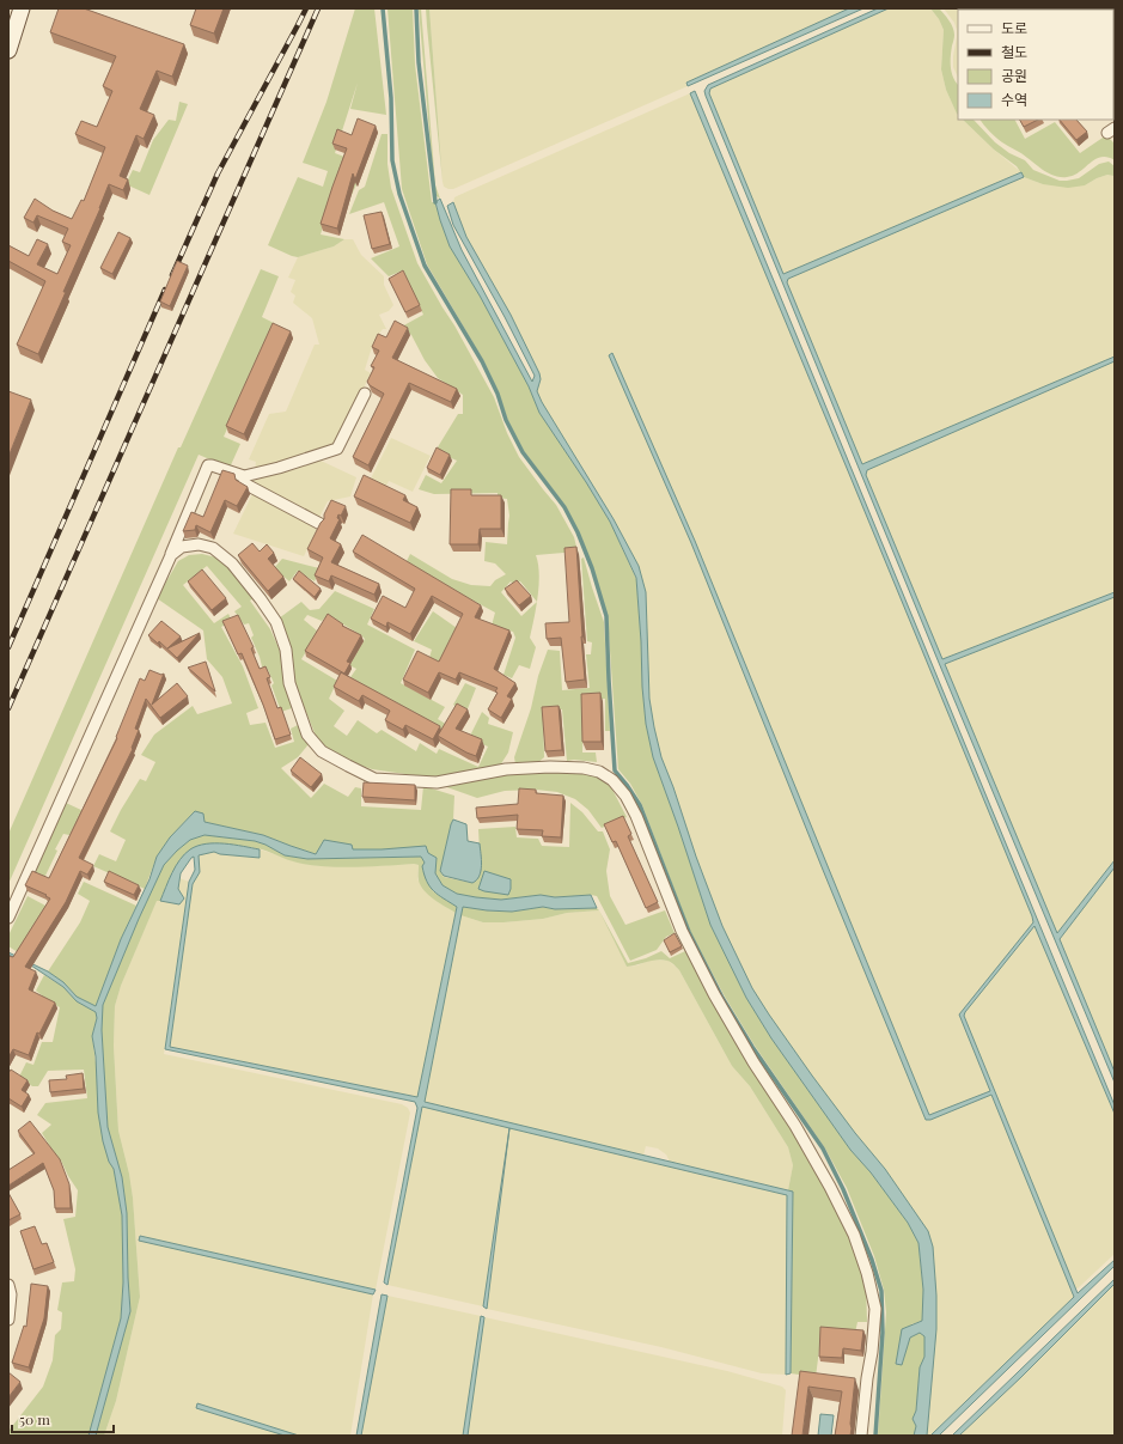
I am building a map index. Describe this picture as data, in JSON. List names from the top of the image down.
{
  "legend": [
    "도로",
    "철도",
    "공원",
    "수역"
  ],
  "scale_bar": "50 m"
}
